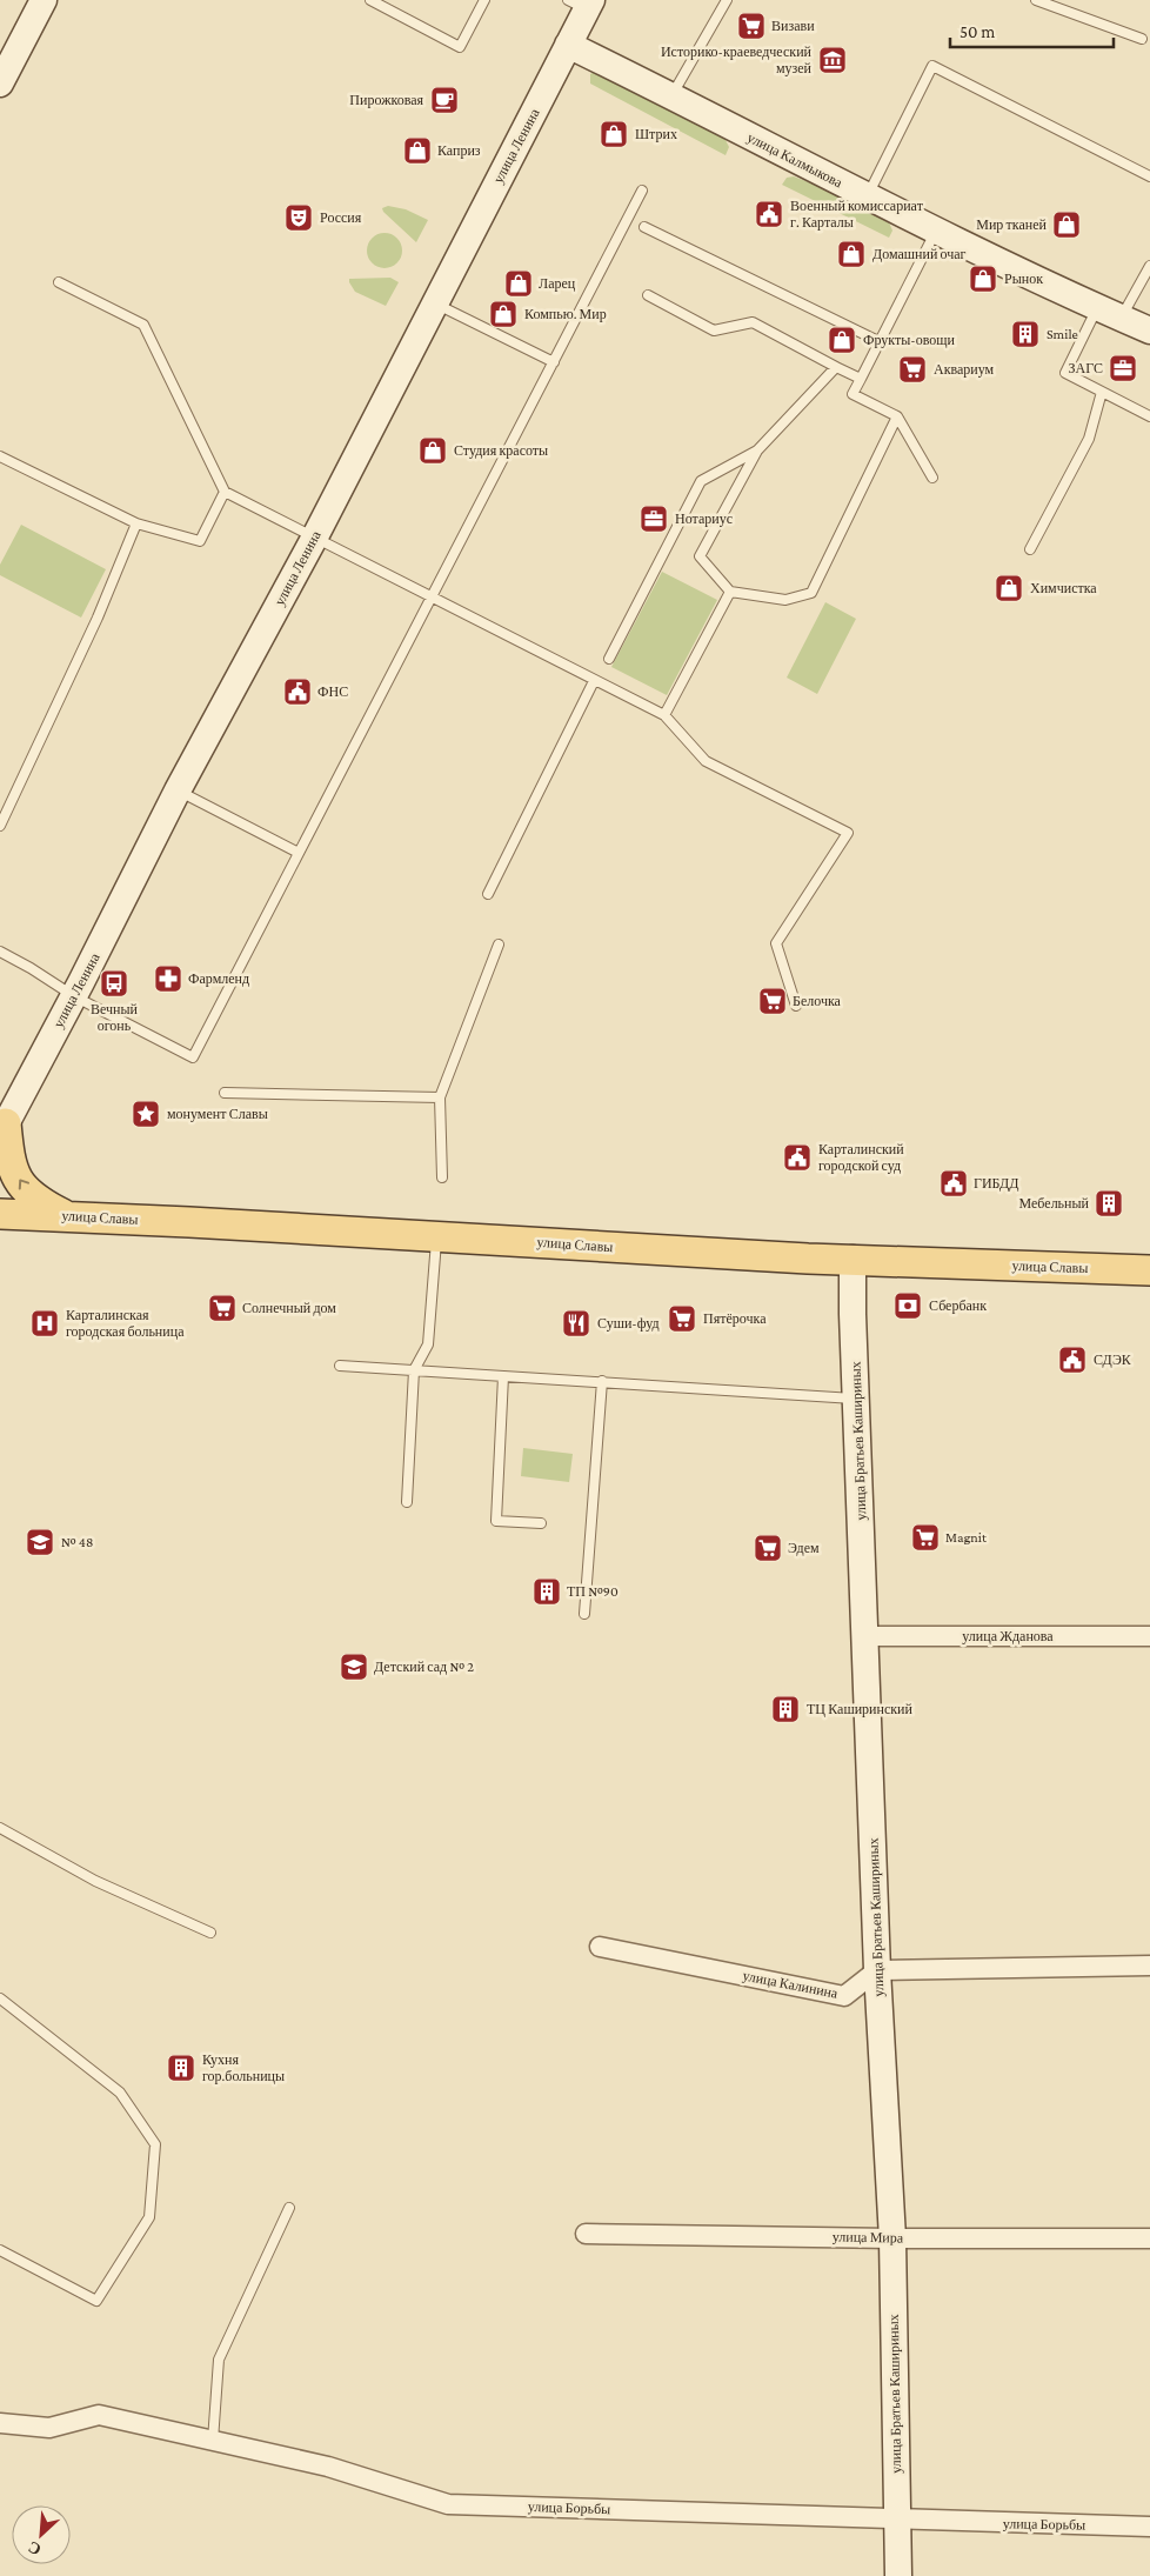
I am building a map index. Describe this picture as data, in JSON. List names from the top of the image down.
{
  "streets": {
    "main road": ["улица Славы"],
    "street": [
      "улица Ленина",
      "улица Калмыкова",
      "улица Братьев Кашириных",
      "улица Жданова",
      "улица Калинина",
      "улица Мира",
      "улица Борьбы"
    ]
  },
  "crossings": [
    ["улица Ленина", "улица Калмыкова"],
    ["улица Славы", "улица Братьев Кашириных"],
    ["улица Братьев Кашириных", "улица Жданова"],
    ["улица Братьев Кашириных", "улица Калинина"],
    ["улица Братьев Кашириных", "улица Мира"],
    ["улица Братьев Кашириных", "улица Борьбы"]
  ],
  "places": {
    "supermarket": [
      "Визави",
      "Аквариум",
      "Белочка",
      "Солнечный дом",
      "Пятёрочка",
      "Magnit",
      "Эдем"
    ],
    "museum": ["Историко-краеведческий музей"],
    "cafe": ["Пирожковая"],
    "shop": [
      "Штрих",
      "Каприз",
      "Мир тканей",
      "Домашний очаг",
      "Рынок",
      "Ларец",
      "Компью. Мир",
      "Фрукты-овощи",
      "Студия красоты",
      "Химчистка"
    ],
    "public building": [
      "Военный комиссариат г. Карталы",
      "ФНС",
      "Карталинский городской суд",
      "ГИБДД",
      "СДЭК"
    ],
    "theatre": ["Россия"],
    "building": [
      "Smile",
      "Мебельный",
      "ТП №90",
      "ТЦ Каширинский",
      "Кухня гор.больницы"
    ],
    "office": ["ЗАГС", "Нотариус"],
    "pharmacy": ["Фармленд"],
    "bus stop": ["Вечный огонь"],
    "place": ["монумент Славы"],
    "bank": ["Сбербанк"],
    "hospital": ["Карталинская городская больница"],
    "restaurant": ["Суши-фуд"],
    "school or university": ["№ 48", "Детский сад № 2"]
  },
  "scale_bar": "50 m",
  "north": "bottom left"
}
